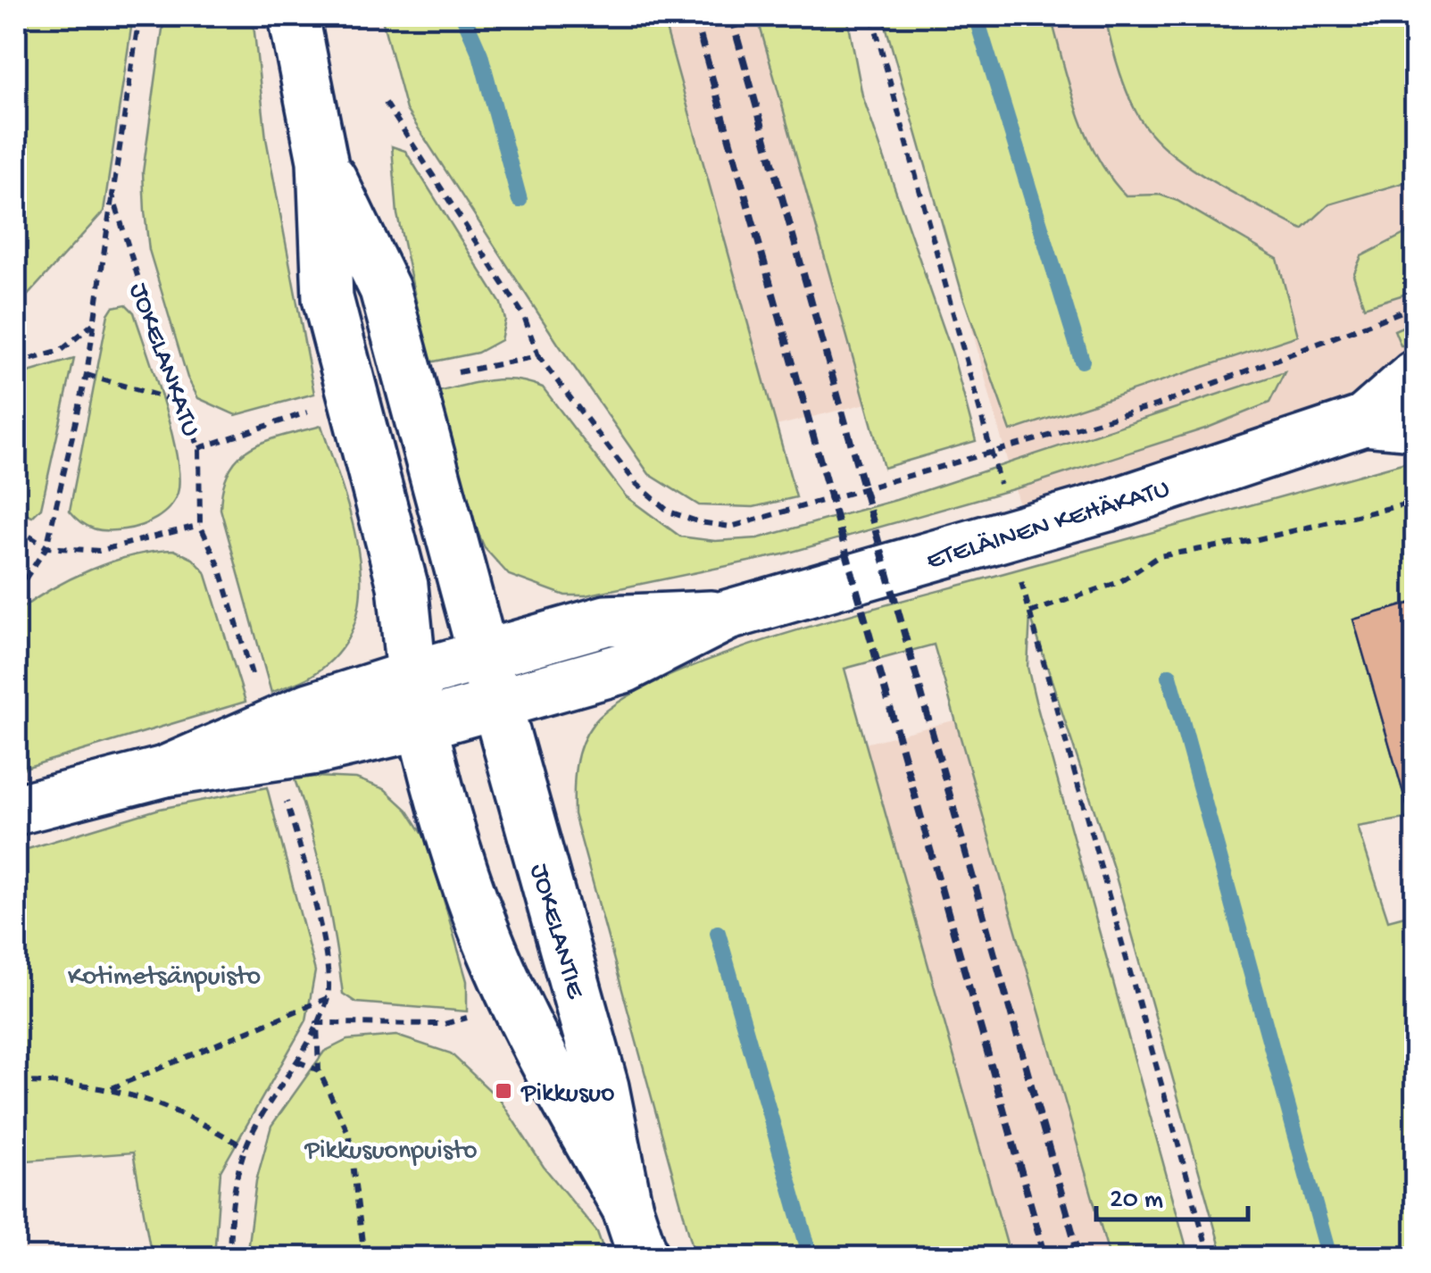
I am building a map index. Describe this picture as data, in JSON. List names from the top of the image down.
{
  "streets": {
    "main road": ["ETELÄINEN KEHÄKATU", "JOKELANTIE"],
    "path": ["JOKELANKATU"]
  },
  "crossings": [
    ["ETELÄINEN KEHÄKATU", "JOKELANTIE"]
  ],
  "parks": ["Kotimetsänpuisto", "Pikkusuonpuisto"],
  "places": {
    "transit": ["Pikkusuo"]
  },
  "scale_bar": "20 m"
}
